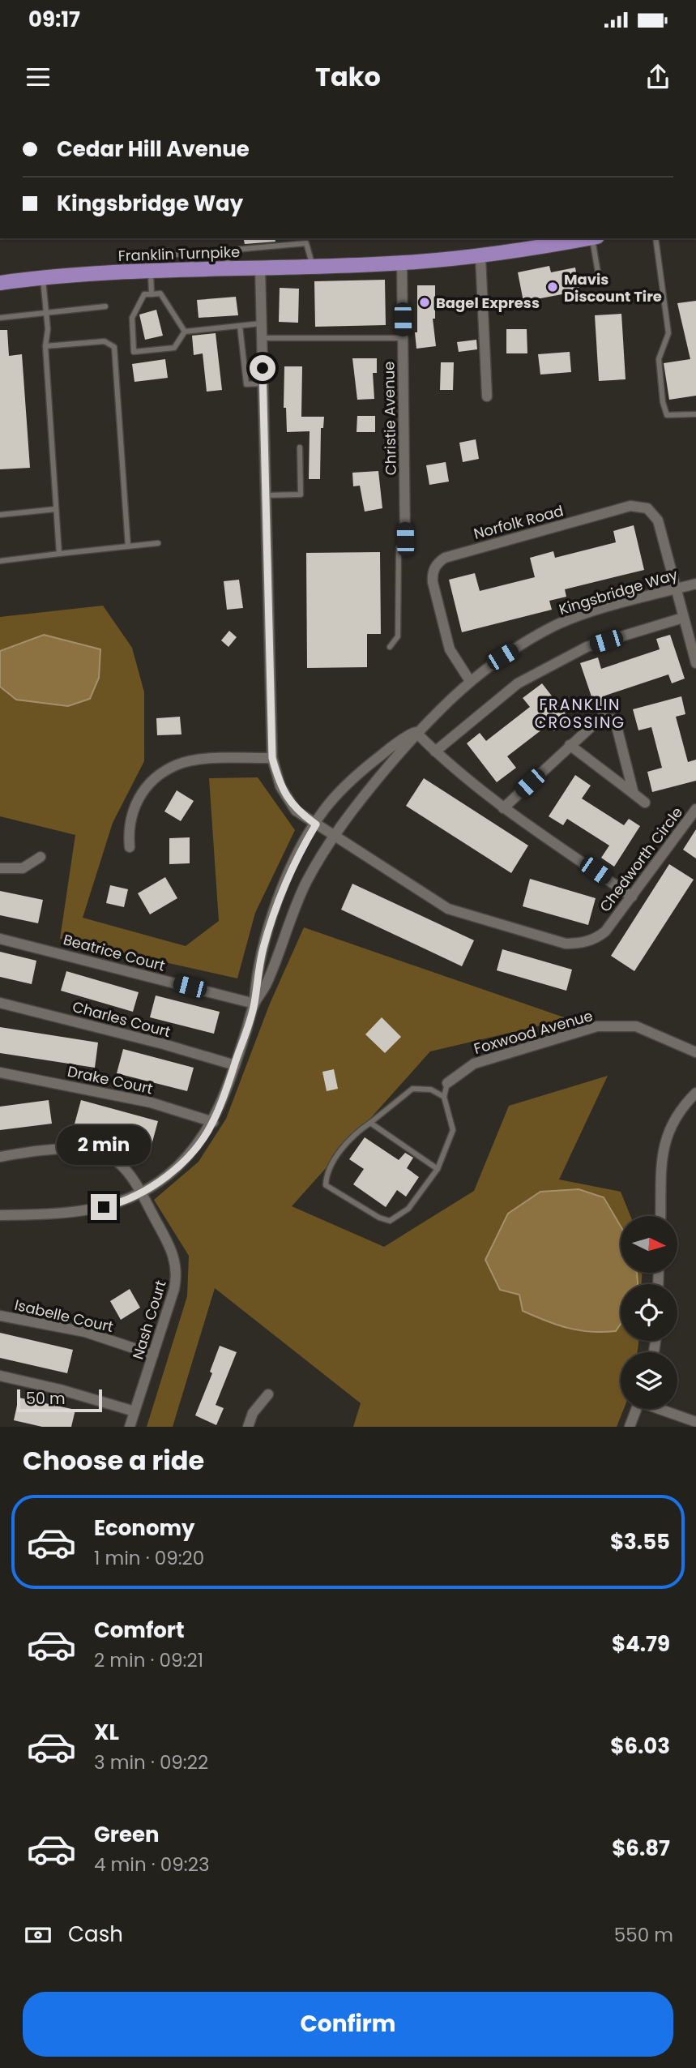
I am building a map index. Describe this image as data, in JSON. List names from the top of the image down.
{
  "streets": {
    "main road": ["Franklin Turnpike"],
    "street": [
      "Christie Avenue",
      "Norfolk Road",
      "Kingsbridge Way",
      "Chedworth Circle",
      "Beatrice Court",
      "Charles Court",
      "Foxwood Avenue",
      "Drake Court",
      "Isabelle Court",
      "Nash Court"
    ]
  },
  "crossings": [
    ["Franklin Turnpike", "Christie Avenue"],
    ["Franklin Turnpike", "Chedworth Circle"],
    ["Norfolk Road", "Kingsbridge Way"],
    ["Isabelle Court", "Nash Court"]
  ],
  "districts": ["FRANKLIN CROSSING"],
  "places": ["Mavis Discount Tire", "Bagel Express"],
  "scale_bar": "50 m",
  "north": "right",
  "page": {
    "status": "09:17",
    "header": "Tako",
    "banner": ["Cedar Hill Avenue", "Kingsbridge Way"],
    "bubble": "2 min",
    "scale": "50 m",
    "heading": "Choose a ride",
    "list": [
      {
        "name": "Economy",
        "note": "1 min · 09:20",
        "value": "$3.55"
      },
      {
        "name": "Comfort",
        "note": "2 min · 09:21",
        "value": "$4.79"
      },
      {
        "name": "XL",
        "note": "3 min · 09:22",
        "value": "$6.03"
      },
      {
        "name": "Green",
        "note": "4 min · 09:23",
        "value": "$6.87"
      }
    ],
    "pay": ["Cash", "550 m"],
    "buttons": "Confirm"
  }
}
